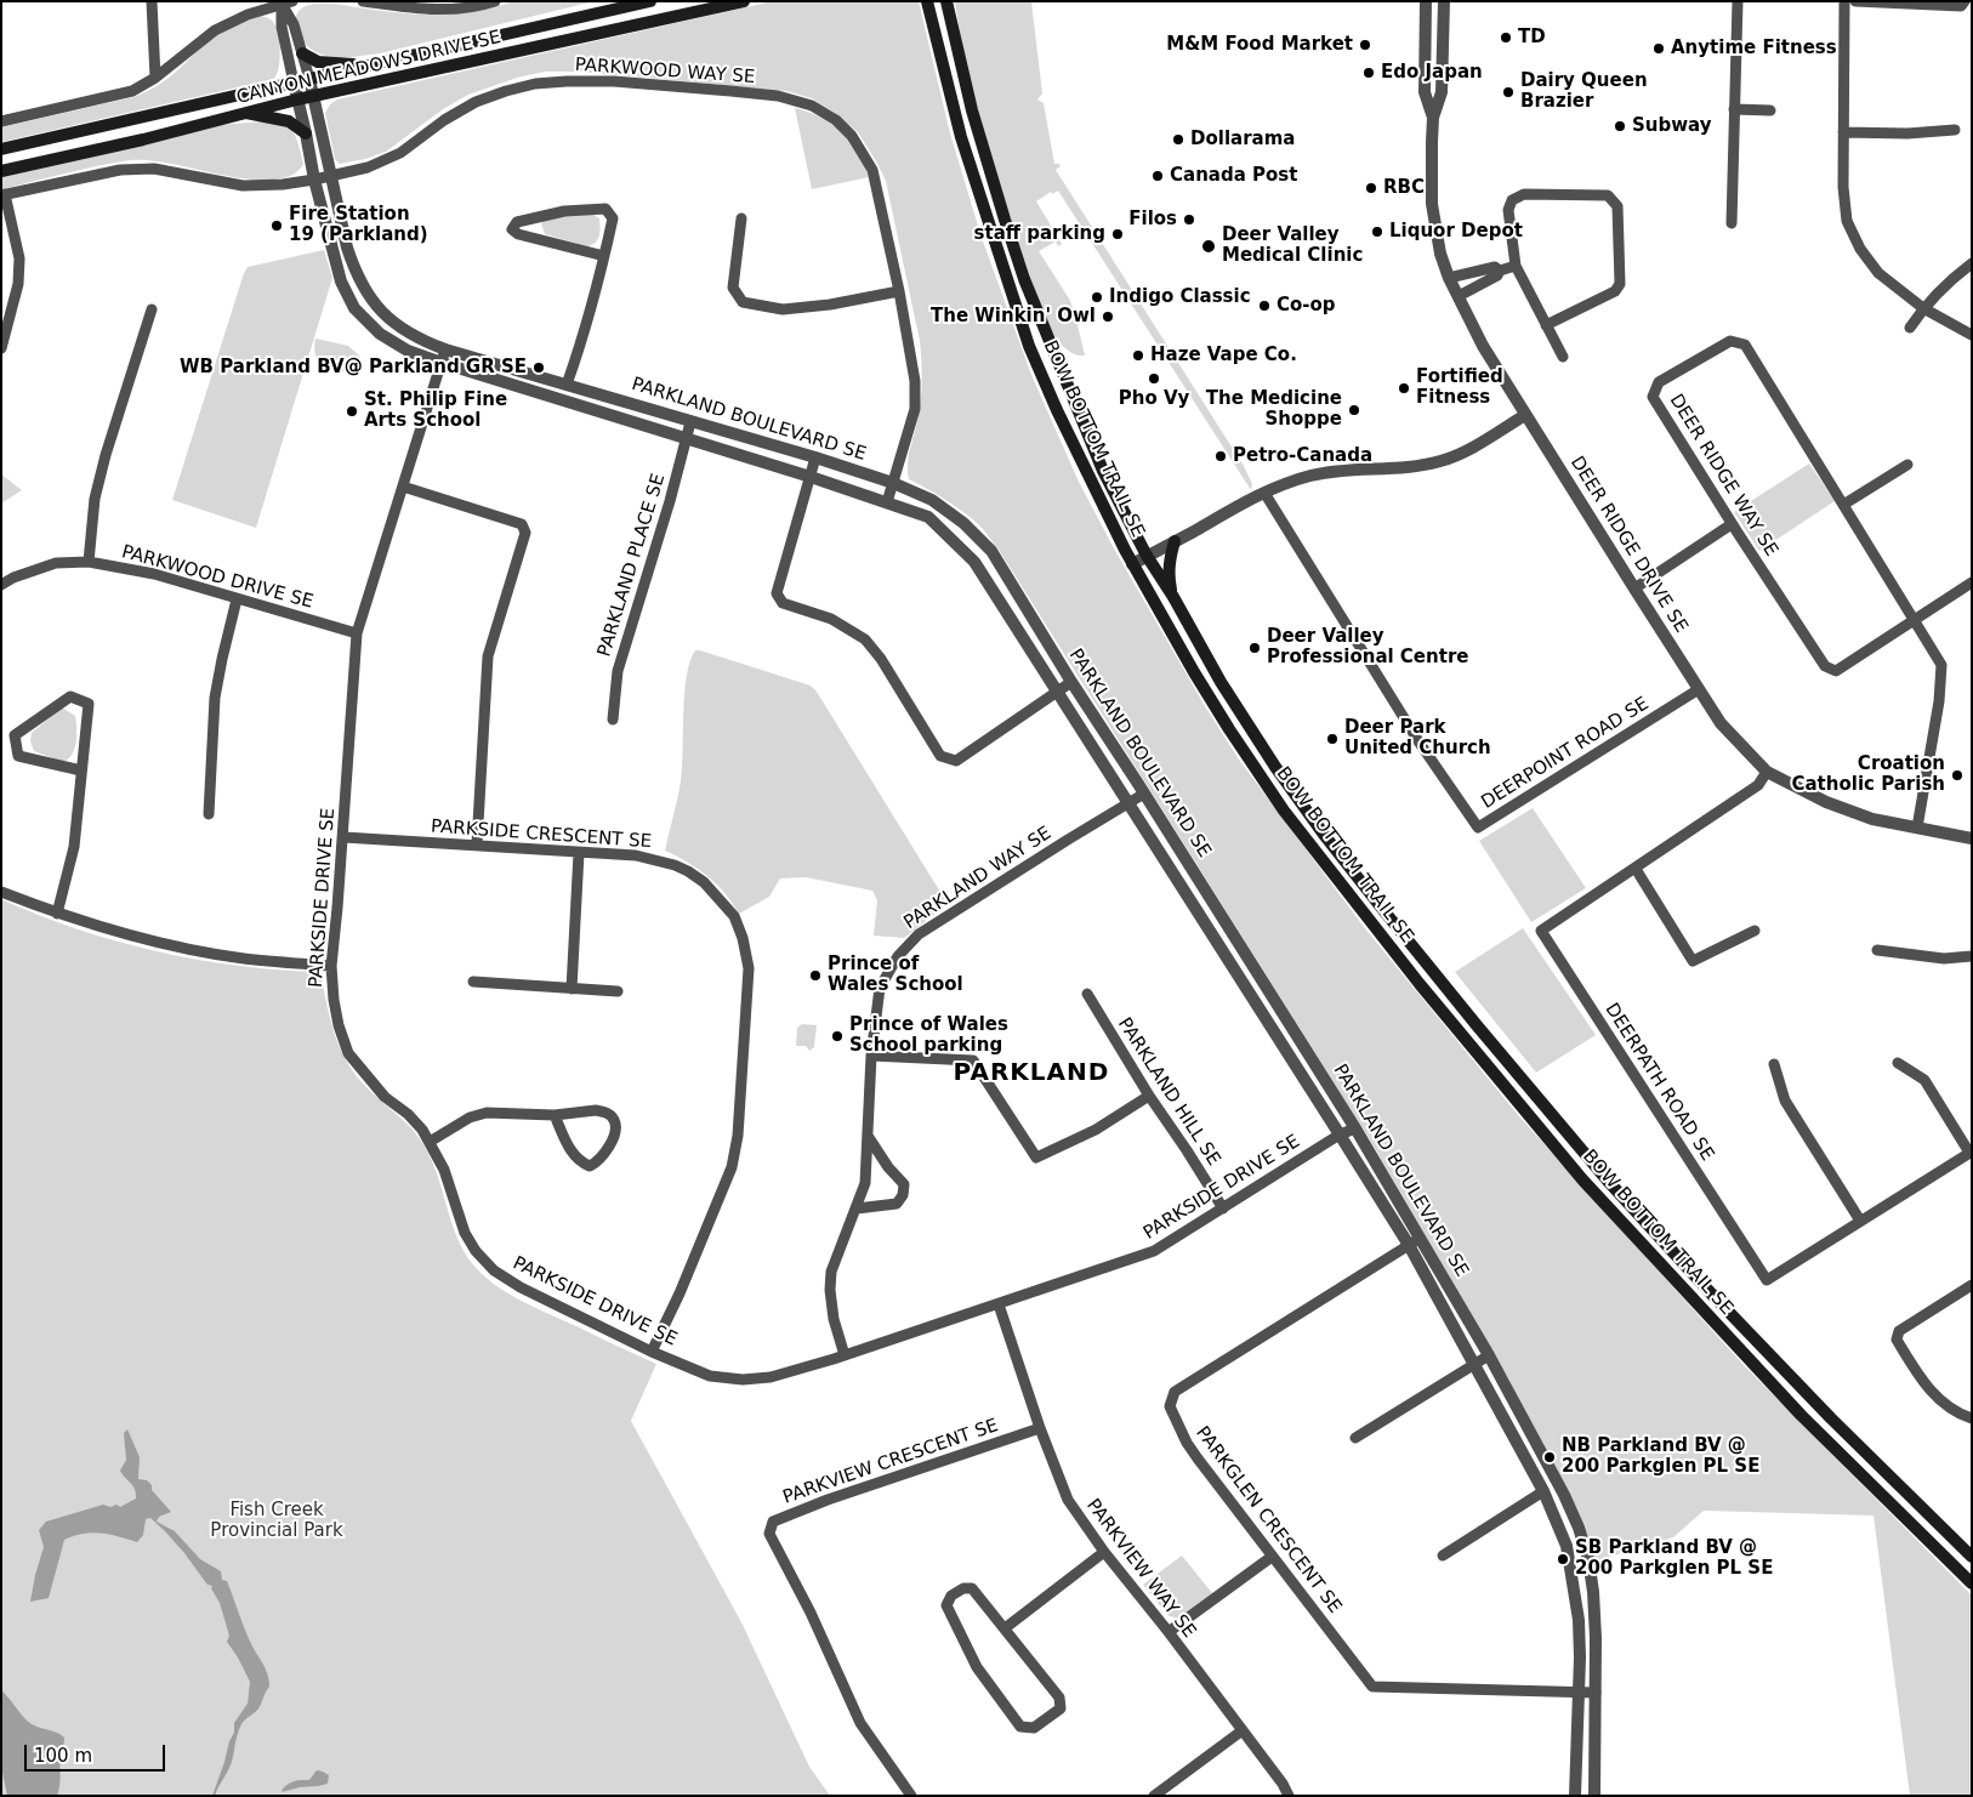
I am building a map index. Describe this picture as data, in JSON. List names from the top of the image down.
{
  "streets": {
    "main road": ["CANYON MEADOWS DRIVE SE", "BOW BOTTOM TRAIL SE"],
    "street": [
      "PARKWOOD WAY SE",
      "PARKLAND BOULEVARD SE",
      "DEER RIDGE WAY SE",
      "DEER RIDGE DRIVE SE",
      "PARKLAND PLACE SE",
      "PARKWOOD DRIVE SE",
      "DEERPOINT ROAD SE",
      "PARKSIDE CRESCENT SE",
      "PARKLAND WAY SE",
      "PARKSIDE DRIVE SE",
      "DEERPATH ROAD SE",
      "PARKLAND HILL SE",
      "PARKVIEW CRESCENT SE",
      "PARKGLEN CRESCENT SE",
      "PARKVIEW WAY SE"
    ]
  },
  "crossings": [
    ["CANYON MEADOWS DRIVE SE", "PARKLAND BOULEVARD SE"],
    ["PARKWOOD WAY SE", "PARKLAND BOULEVARD SE"],
    ["PARKLAND BOULEVARD SE", "PARKLAND PLACE SE"],
    ["PARKLAND BOULEVARD SE", "PARKLAND WAY SE"],
    ["PARKLAND BOULEVARD SE", "PARKSIDE DRIVE SE"],
    ["PARKLAND BOULEVARD SE", "PARKGLEN CRESCENT SE"],
    ["DEER RIDGE WAY SE", "DEER RIDGE DRIVE SE"],
    ["DEER RIDGE DRIVE SE", "DEERPOINT ROAD SE"],
    ["DEER RIDGE DRIVE SE", "DEERPATH ROAD SE"],
    ["PARKWOOD DRIVE SE", "PARKSIDE DRIVE SE"],
    ["PARKSIDE CRESCENT SE", "PARKSIDE DRIVE SE"],
    ["PARKLAND WAY SE", "PARKSIDE DRIVE SE"],
    ["PARKSIDE DRIVE SE", "PARKLAND HILL SE"],
    ["PARKSIDE DRIVE SE", "PARKVIEW WAY SE"],
    ["PARKVIEW CRESCENT SE", "PARKVIEW WAY SE"]
  ],
  "districts": ["PARKLAND"],
  "parks": ["Fish Creek Provincial Park"],
  "places": [
    "TD",
    "M&M Food Market",
    "Anytime Fitness",
    "Edo Japan",
    "Dairy Queen Brazier",
    "Subway",
    "Dollarama",
    "Canada Post",
    "RBC",
    "Filos",
    "Fire Station 19 (Parkland)",
    "Liquor Depot",
    "staff parking",
    "Deer Valley Medical Clinic",
    "Indigo Classic",
    "Co-op",
    "The Winkin' Owl",
    "Haze Vape Co.",
    "WB Parkland BV@ Parkland GR SE",
    "Pho Vy",
    "Fortified Fitness",
    "The Medicine Shoppe",
    "St. Philip Fine Arts School",
    "Petro-Canada",
    "Deer Valley Professional Centre",
    "Deer Park United Church",
    "Croation Catholic Parish",
    "Prince of Wales School",
    "Prince of Wales School parking",
    "NB Parkland BV @ 200 Parkglen PL SE",
    "SB Parkland BV @ 200 Parkglen PL SE"
  ],
  "scale_bar": "100 m"
}
